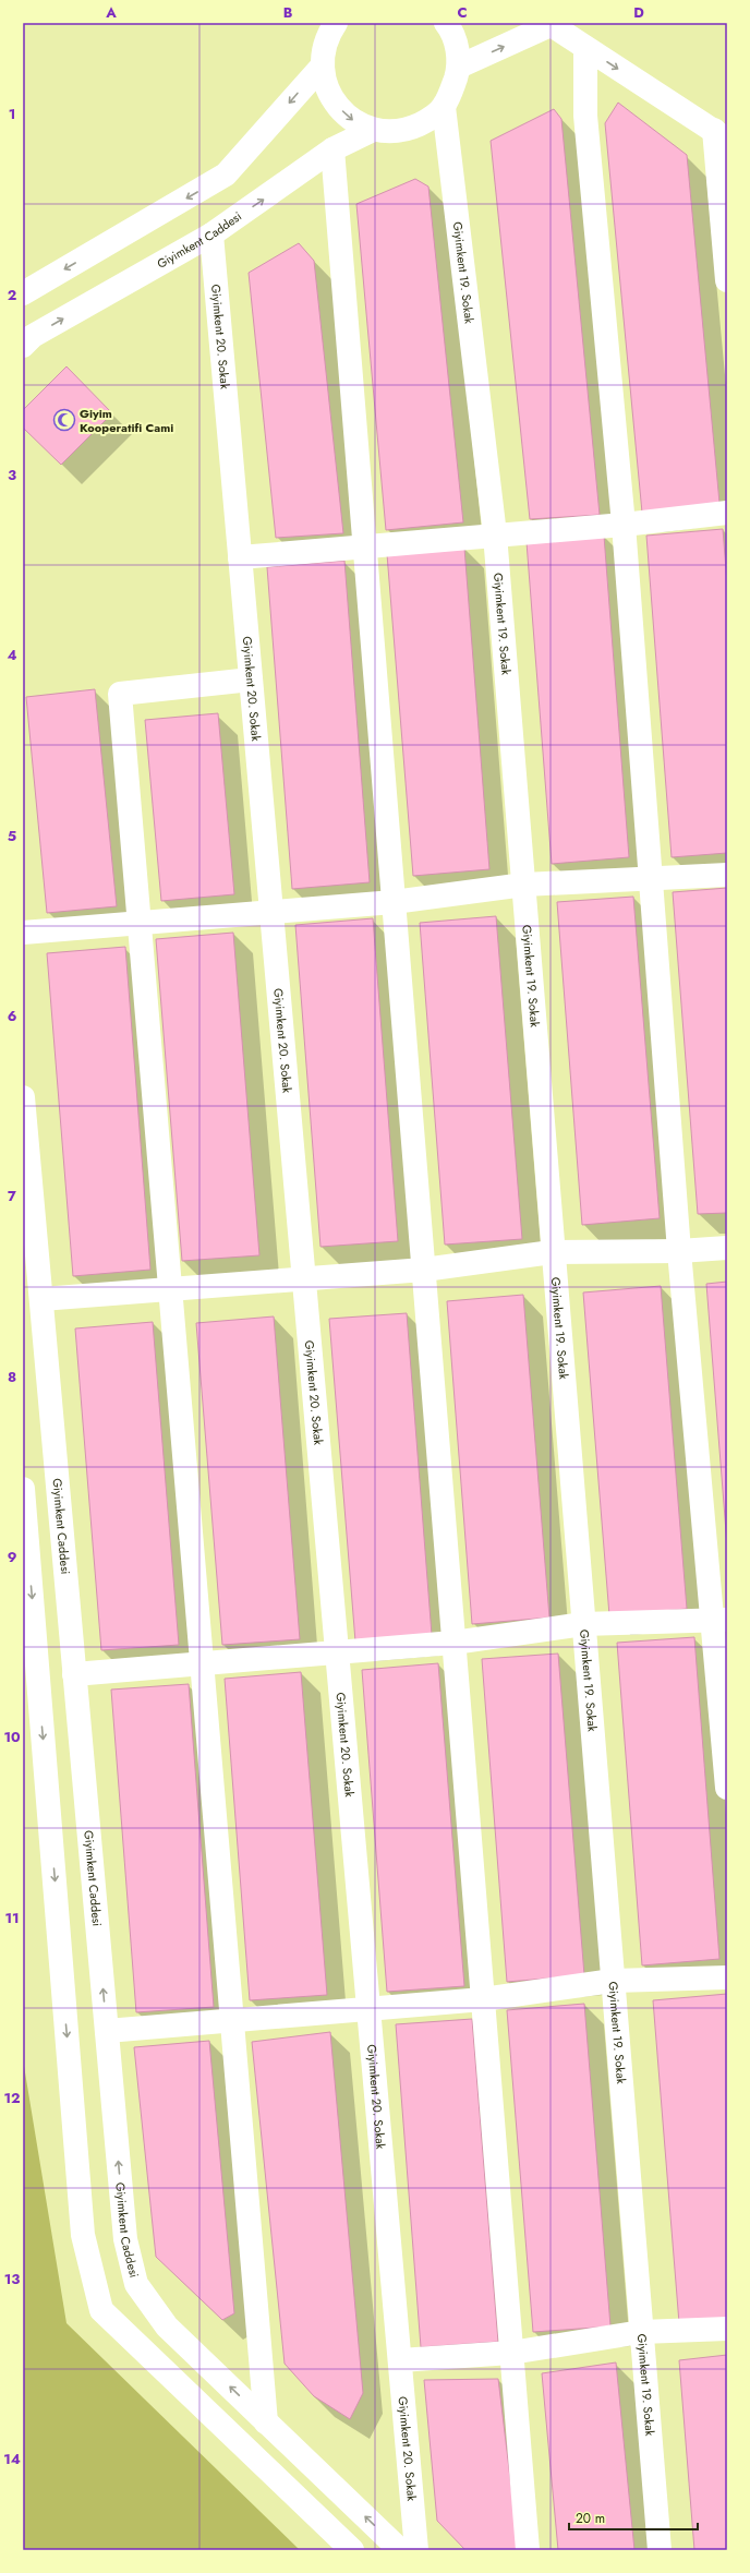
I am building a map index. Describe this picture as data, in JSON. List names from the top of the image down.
{
  "streets": {
    "street": ["Giyimkent Caddesi", "Giyimkent 19. Sokak", "Giyimkent 20. Sokak"]
  },
  "crossings": [
    ["Giyimkent Caddesi", "Giyimkent 20. Sokak"]
  ],
  "places": {
    "mosque": ["Giyim Kooperatifi Cami"]
  },
  "scale_bar": "20 m",
  "grid": {
    "columns": [
      "A",
      "B",
      "C",
      "D"
    ],
    "rows": [
      "1",
      "2",
      "3",
      "4",
      "5",
      "6",
      "7",
      "8",
      "9",
      "10",
      "11",
      "12",
      "13",
      "14"
    ]
  }
}
